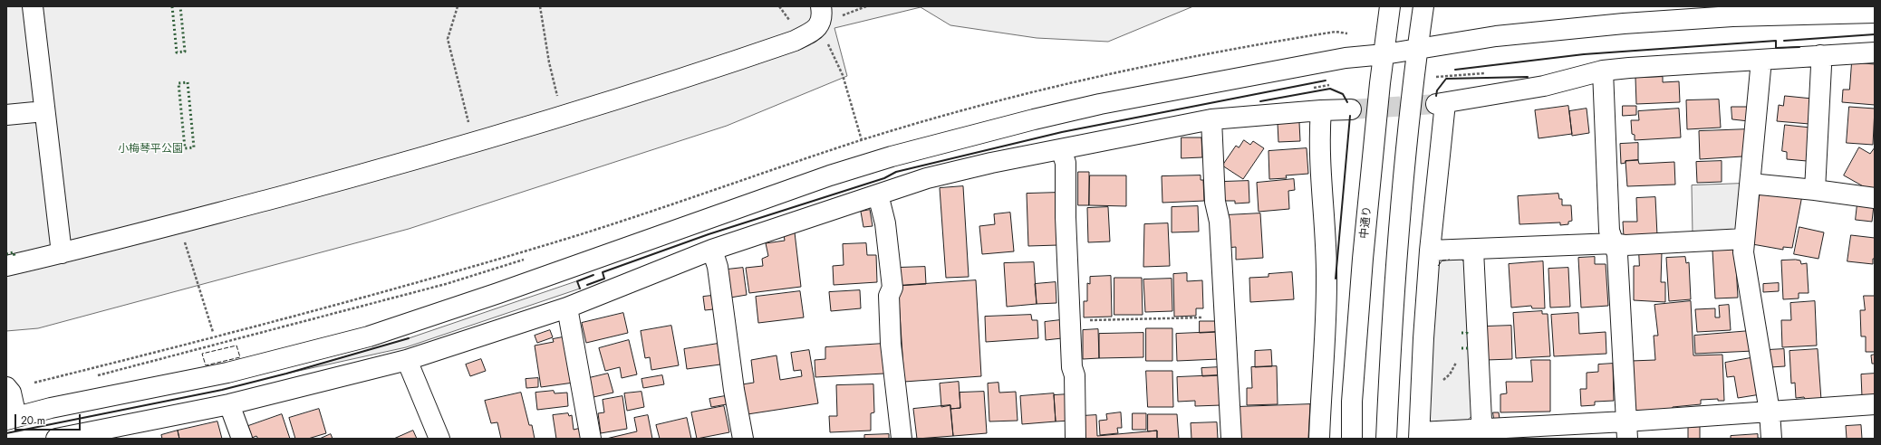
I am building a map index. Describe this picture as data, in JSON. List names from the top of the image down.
{
  "streets": {
    "street": ["中通り"]
  },
  "parks": ["小梅琴平公園"],
  "scale_bar": "20 m"
}
